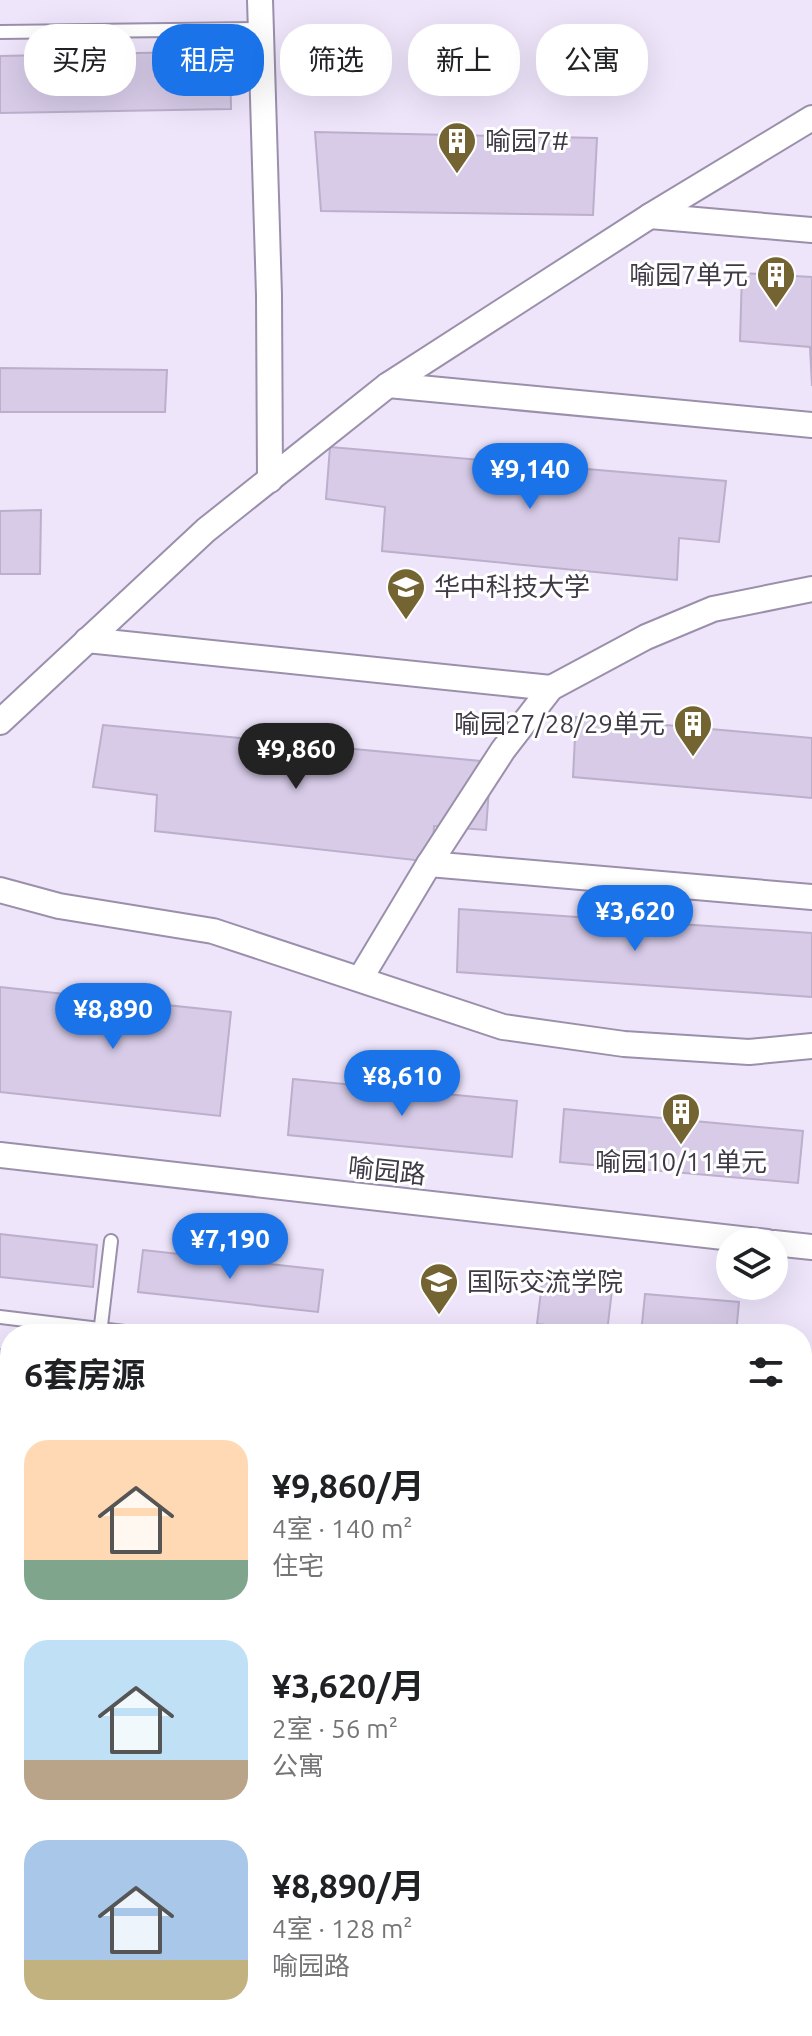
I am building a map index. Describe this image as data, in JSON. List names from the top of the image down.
{
  "streets": {
    "street": ["喻园路"]
  },
  "places": {
    "building": [
      "喻园7#",
      "喻园7单元",
      "喻园27/28/29单元",
      "喻园10/11单元"
    ],
    "school or university": ["华中科技大学", "国际交流学院"]
  },
  "page": {
    "chip": [
      "买房",
      "租房",
      "筛选",
      "新上",
      "公寓"
    ],
    "price": [
      "¥9,140",
      "¥9,860",
      "¥3,620",
      "¥8,890",
      "¥8,610",
      "¥7,190"
    ],
    "heading": "6套房源",
    "list": [
      {
        "name": "¥9,860/月",
        "note": "4室 · 140 m² · 住宅"
      },
      {
        "name": "¥3,620/月",
        "note": "2室 · 56 m² · 公寓"
      },
      {
        "name": "¥8,890/月",
        "note": "4室 · 128 m² · 喻园路"
      }
    ]
  }
}
